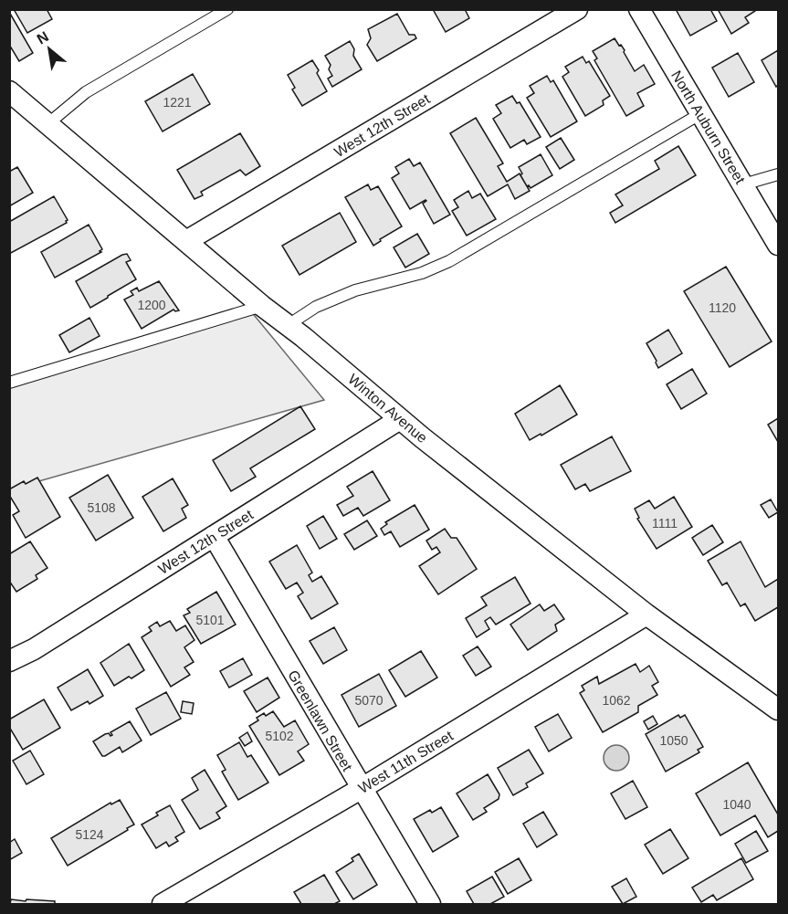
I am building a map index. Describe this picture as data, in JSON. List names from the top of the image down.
{
  "streets": {
    "street": [
      "West 12th Street",
      "North Auburn Street",
      "Winton Avenue",
      "Greenlawn Street",
      "West 11th Street"
    ]
  },
  "crossings": [
    ["West 12th Street", "Winton Avenue"],
    ["West 12th Street", "Greenlawn Street"],
    ["Winton Avenue", "West 11th Street"],
    ["Greenlawn Street", "West 11th Street"]
  ],
  "house_numbers": [
    "1221",
    "1200",
    "1120",
    "5108",
    "1111",
    "5101",
    "5070",
    "1062",
    "5102",
    "1050",
    "1040",
    "5124"
  ],
  "north": "top left"
}
